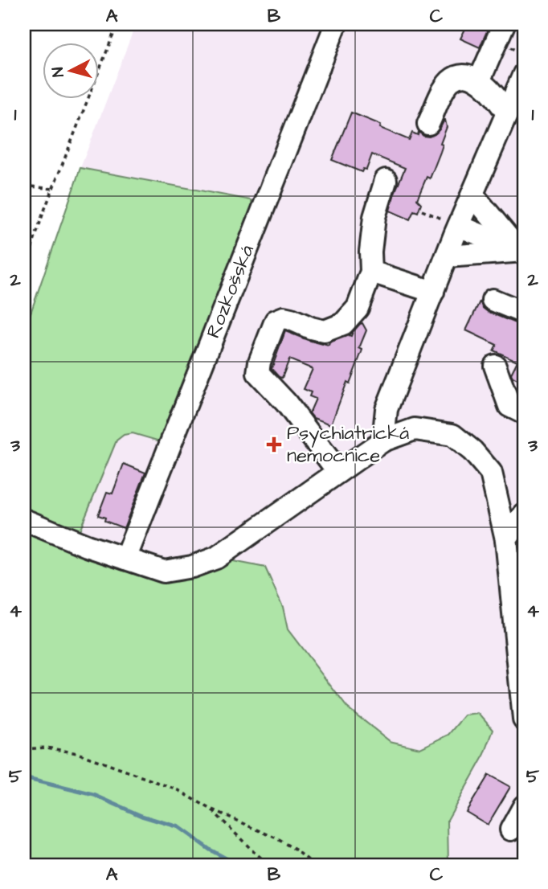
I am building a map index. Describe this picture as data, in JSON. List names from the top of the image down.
{
  "streets": {
    "street": ["Rozkošská"]
  },
  "places": {
    "health": ["Psychiatrická nemocnice"]
  },
  "north": "left",
  "grid": {
    "columns": ["A", "B", "C"],
    "rows": [
      "1",
      "2",
      "3",
      "4",
      "5"
    ]
  }
}
